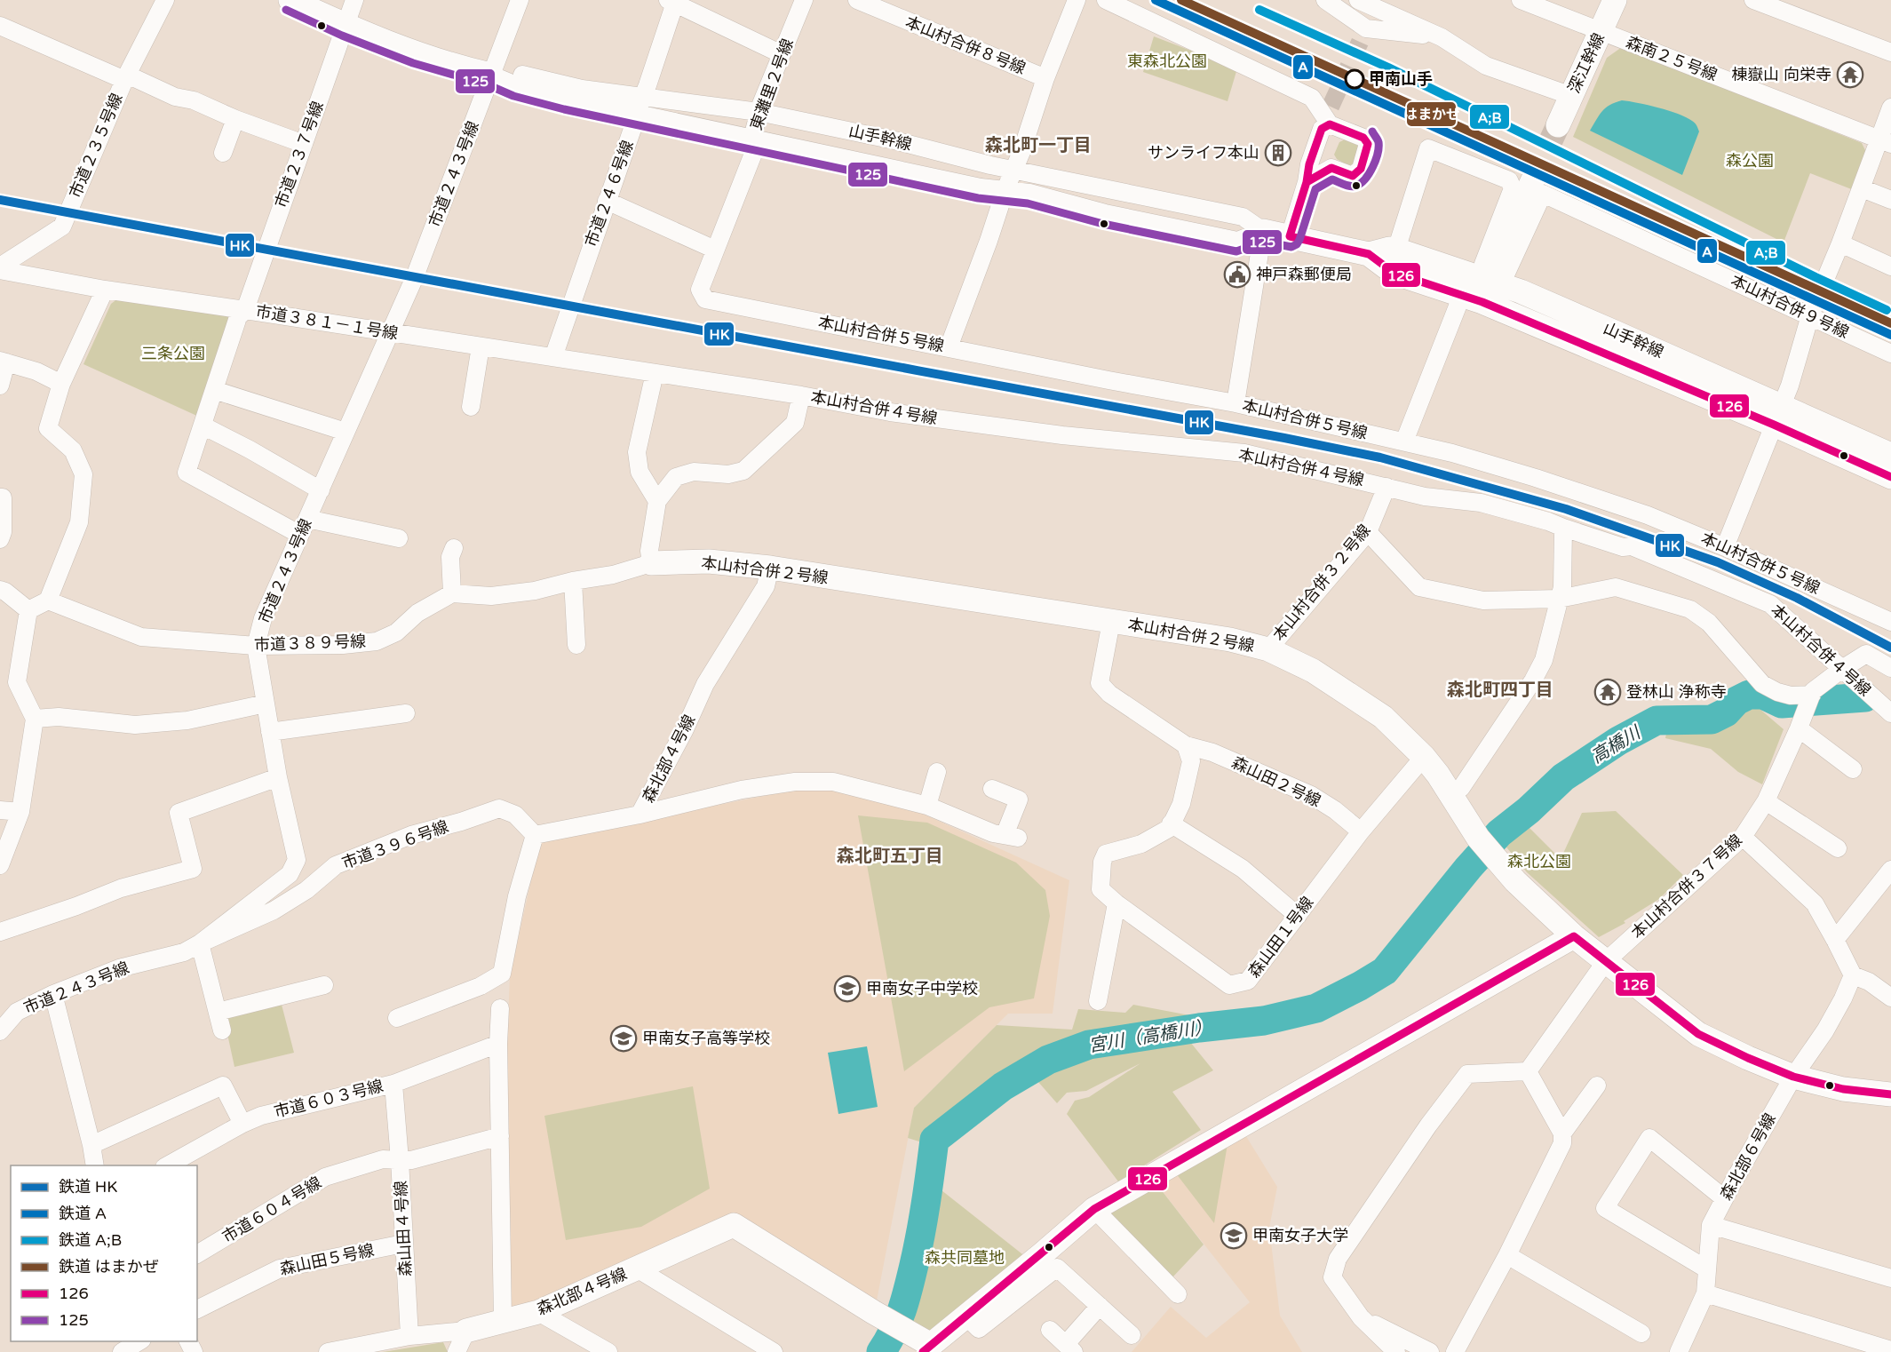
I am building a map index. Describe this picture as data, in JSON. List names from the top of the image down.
{
  "streets": {
    "street": [
      "本山村合併８号線",
      "森南２５号線",
      "深江幹線",
      "東灘里２号線",
      "山手幹線",
      "市道２３５号線",
      "市道２３７号線",
      "市道２４３号線",
      "市道２４６号線",
      "本山村合併９号線",
      "市道３８１－１号線",
      "本山村合併５号線",
      "本山村合併４号線",
      "本山村合併２号線",
      "本山村合併３２号線",
      "市道３８９号線",
      "森北部４号線",
      "森山田２号線",
      "市道３９６号線",
      "本山村合併３７号線",
      "森山田１号線",
      "市道６０３号線",
      "森北部６号線",
      "市道６０４号線",
      "森山田４号線",
      "森山田５号線"
    ]
  },
  "crossings": [
    ["森南２５号線", "深江幹線"],
    ["東灘里２号線", "山手幹線"],
    ["東灘里２号線", "本山村合併５号線"],
    ["山手幹線", "市道２３７号線"],
    ["山手幹線", "市道２４３号線"],
    ["山手幹線", "市道２４６号線"],
    ["山手幹線", "本山村合併９号線"],
    ["市道２３５号線", "市道３８１－１号線"],
    ["市道２３７号線", "市道２４３号線"],
    ["市道２３７号線", "市道３８１－１号線"],
    ["市道２４３号線", "市道３８１－１号線"],
    ["市道２４３号線", "市道３８９号線"],
    ["市道２４３号線", "市道３９６号線"],
    ["市道２４６号線", "市道３８１－１号線"],
    ["市道３８１－１号線", "本山村合併４号線"],
    ["本山村合併４号線", "本山村合併３２号線"],
    ["本山村合併４号線", "本山村合併３７号線"],
    ["本山村合併２号線", "本山村合併３２号線"],
    ["本山村合併２号線", "森北部４号線"],
    ["本山村合併２号線", "森山田２号線"],
    ["本山村合併２号線", "本山村合併３７号線"],
    ["本山村合併２号線", "森山田１号線"],
    ["本山村合併２号線", "森北部６号線"],
    ["森北部４号線", "市道３９６号線"],
    ["森山田２号線", "森山田１号線"],
    ["市道６０４号線", "森山田４号線"],
    ["森山田４号線", "森山田５号線"]
  ],
  "districts": ["森北町一丁目", "森北町四丁目", "森北町五丁目"],
  "water": ["高橋川", "宮川（高橋川）"],
  "parks": [
    "東森北公園",
    "森公園",
    "三条公園",
    "森北公園",
    "森共同墓地"
  ],
  "places": {
    "temple": ["棟嶽山 向栄寺", "登林山 浄称寺"],
    "other": ["甲南山手"],
    "building": ["サンライフ本山"],
    "public building": ["神戸森郵便局"],
    "school or university": ["甲南女子中学校", "甲南女子高等学校", "甲南女子大学"]
  },
  "lines": [
    "rail line A",
    "rail line はまかぜ",
    "rail line A;B",
    "transit line 125",
    "transit line 126",
    "rail line HK"
  ],
  "legend": [
    "鉄道 HK",
    "鉄道 A",
    "鉄道 A;B",
    "鉄道 はまかぜ",
    "126",
    "125"
  ]
}
